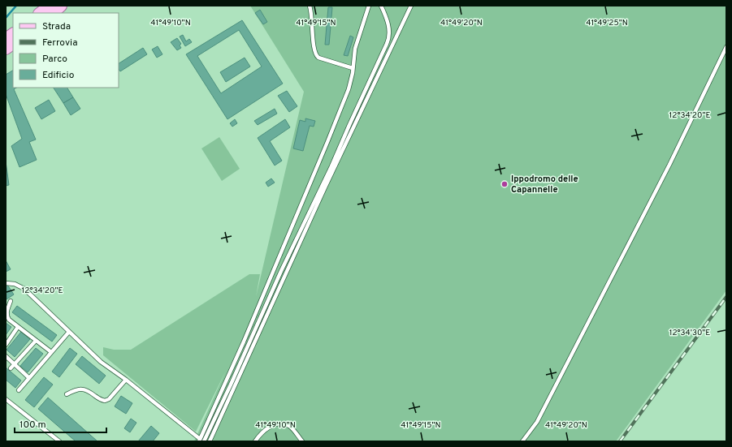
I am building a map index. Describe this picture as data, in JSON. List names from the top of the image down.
{
  "places": ["Ippodromo delle Capannelle"],
  "legend": [
    "Strada",
    "Ferrovia",
    "Parco",
    "Edificio"
  ],
  "scale_bar": "100 m",
  "coordinates": [
    "41°49'10\"N",
    "41°49'15\"N",
    "41°49'20\"N",
    "41°49'25\"N",
    "12°34'20\"E",
    "12°34'30\"E"
  ]
}
